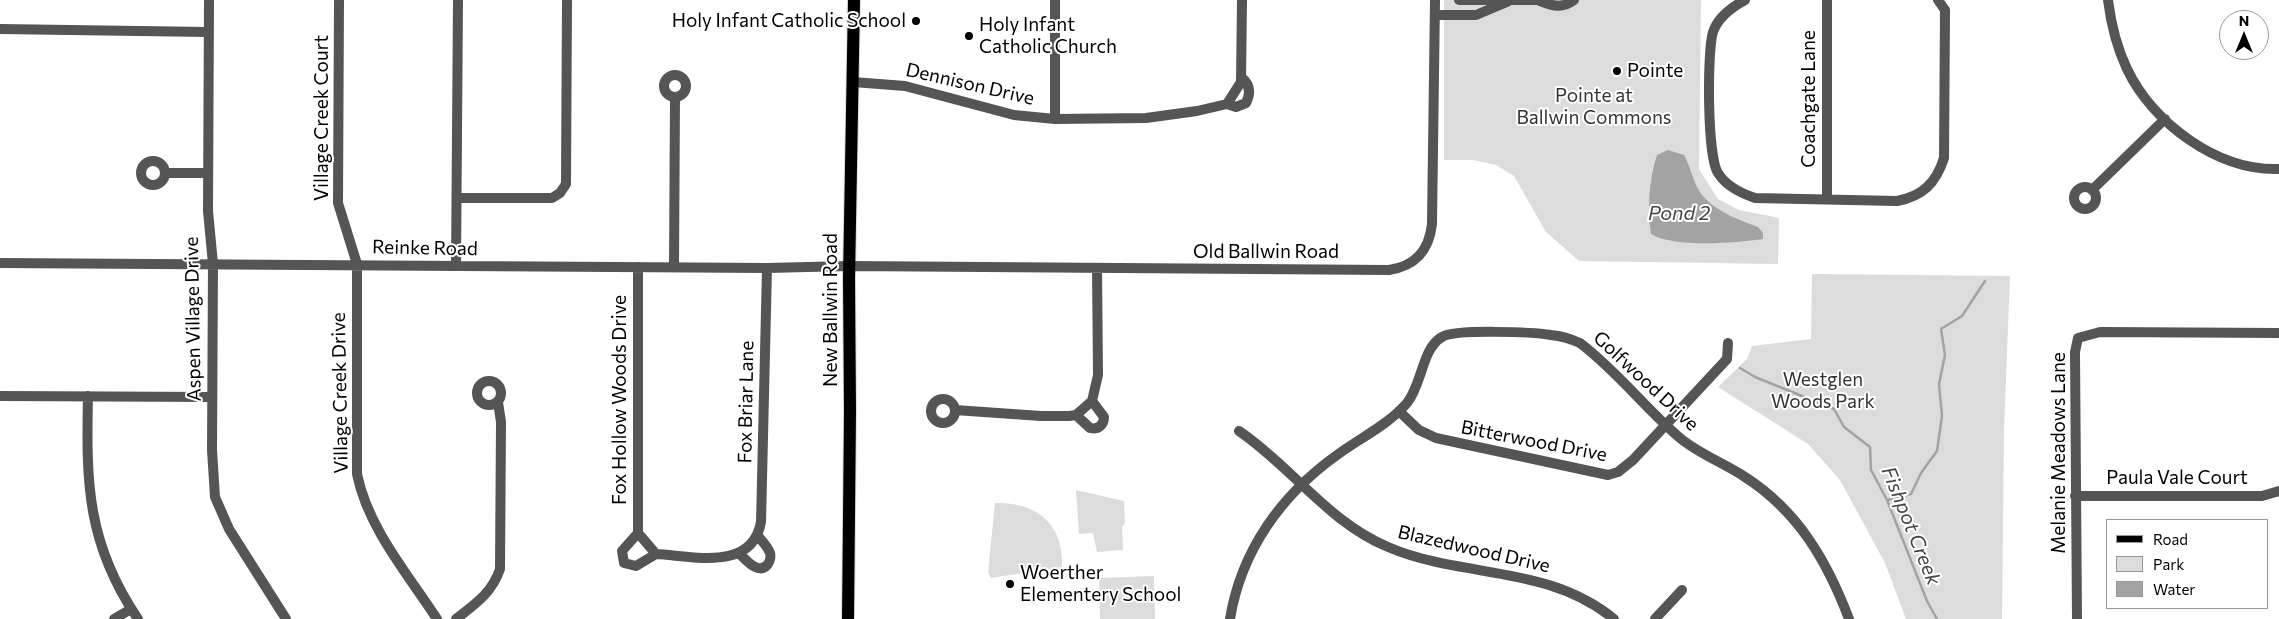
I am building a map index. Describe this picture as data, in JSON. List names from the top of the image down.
{
  "streets": {
    "main road": ["New Ballwin Road"],
    "street": [
      "Dennison Drive",
      "Coachgate Lane",
      "Village Creek Court",
      "Reinke Road",
      "Old Ballwin Road",
      "Aspen Village Drive",
      "Golfwood Drive",
      "Village Creek Drive",
      "Fox Hollow Woods Drive",
      "Fox Briar Lane",
      "Bitterwood Drive",
      "Melanie Meadows Lane",
      "Paula Vale Court",
      "Blazedwood Drive"
    ]
  },
  "crossings": [
    ["Dennison Drive", "New Ballwin Road"],
    ["Village Creek Court", "Reinke Road"],
    ["Village Creek Court", "Village Creek Drive"],
    ["Reinke Road", "Old Ballwin Road"],
    ["Reinke Road", "New Ballwin Road"],
    ["Reinke Road", "Aspen Village Drive"],
    ["Reinke Road", "Village Creek Drive"],
    ["Reinke Road", "Fox Hollow Woods Drive"],
    ["Reinke Road", "Fox Briar Lane"],
    ["Old Ballwin Road", "New Ballwin Road"],
    ["Golfwood Drive", "Bitterwood Drive"],
    ["Melanie Meadows Lane", "Paula Vale Court"]
  ],
  "water": ["Pond 2", "Fishpot Creek"],
  "parks": ["Pointe at Ballwin Commons", "Westglen Woods Park"],
  "places": [
    "Holy Infant Catholic School",
    "Holy Infant Catholic Church",
    "Pointe",
    "Woerther Elementery School"
  ],
  "legend": ["Road", "Park", "Water"],
  "north": "top"
}
